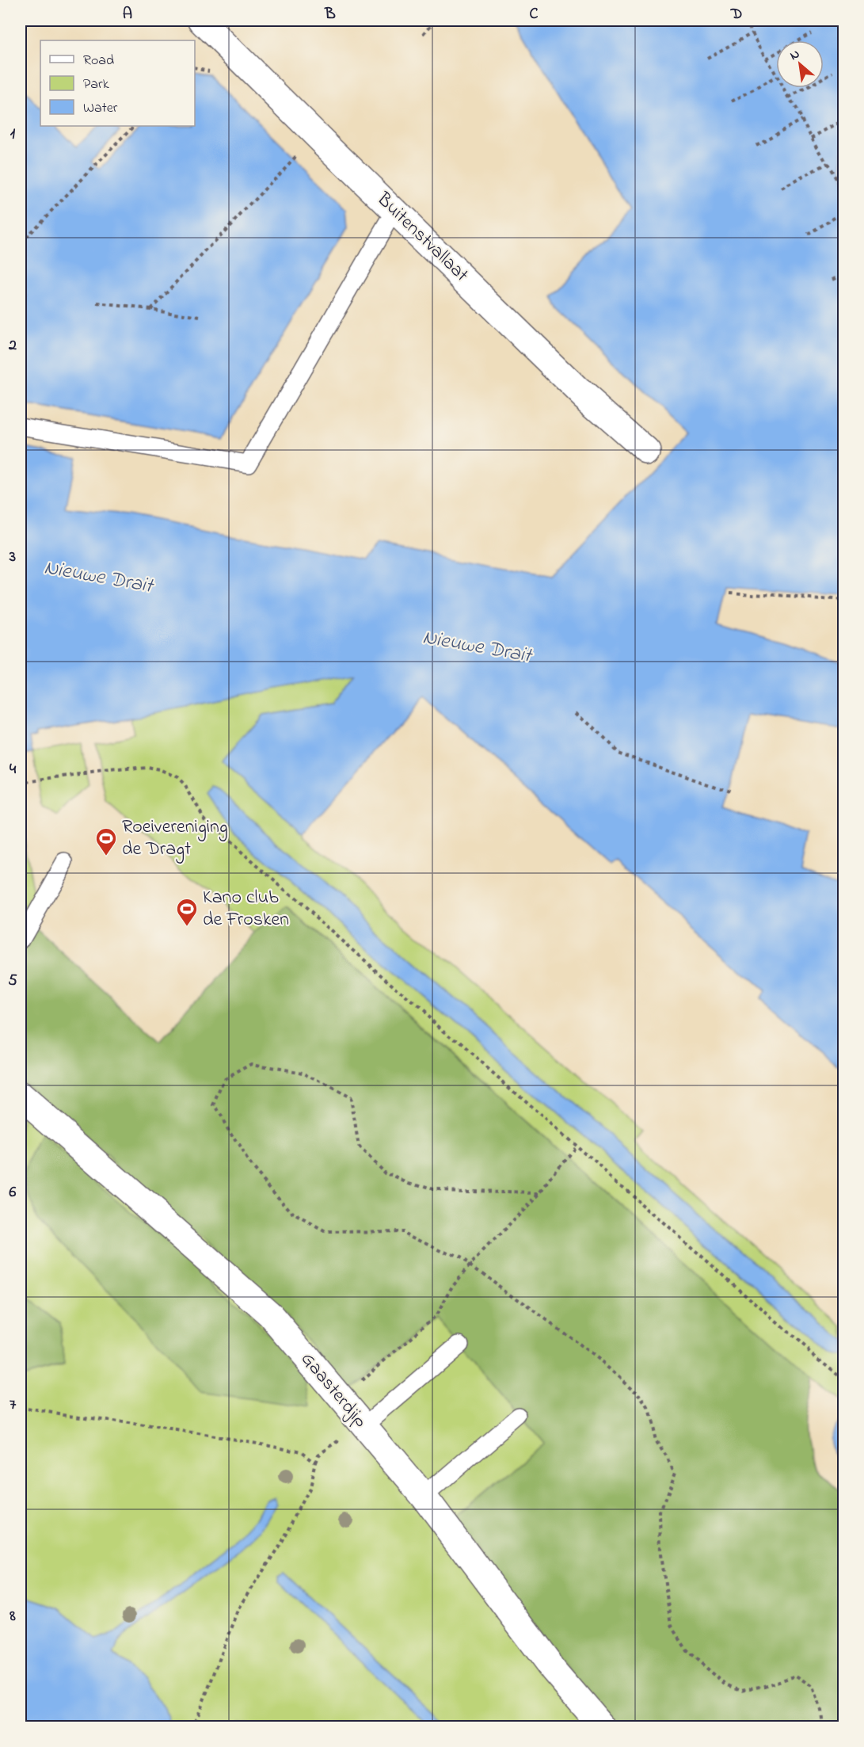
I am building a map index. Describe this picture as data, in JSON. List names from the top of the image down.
{
  "streets": {
    "street": ["Buitenstvallaat", "Gaasterdjip"]
  },
  "water": ["Nieuwe Drait"],
  "places": {
    "sports": ["Roeivereniging de Dragt", "Kano club de Frosken"]
  },
  "legend": ["Road", "Park", "Water"],
  "north": "top left",
  "grid": {
    "columns": [
      "A",
      "B",
      "C",
      "D"
    ],
    "rows": [
      "1",
      "2",
      "3",
      "4",
      "5",
      "6",
      "7",
      "8"
    ]
  }
}
